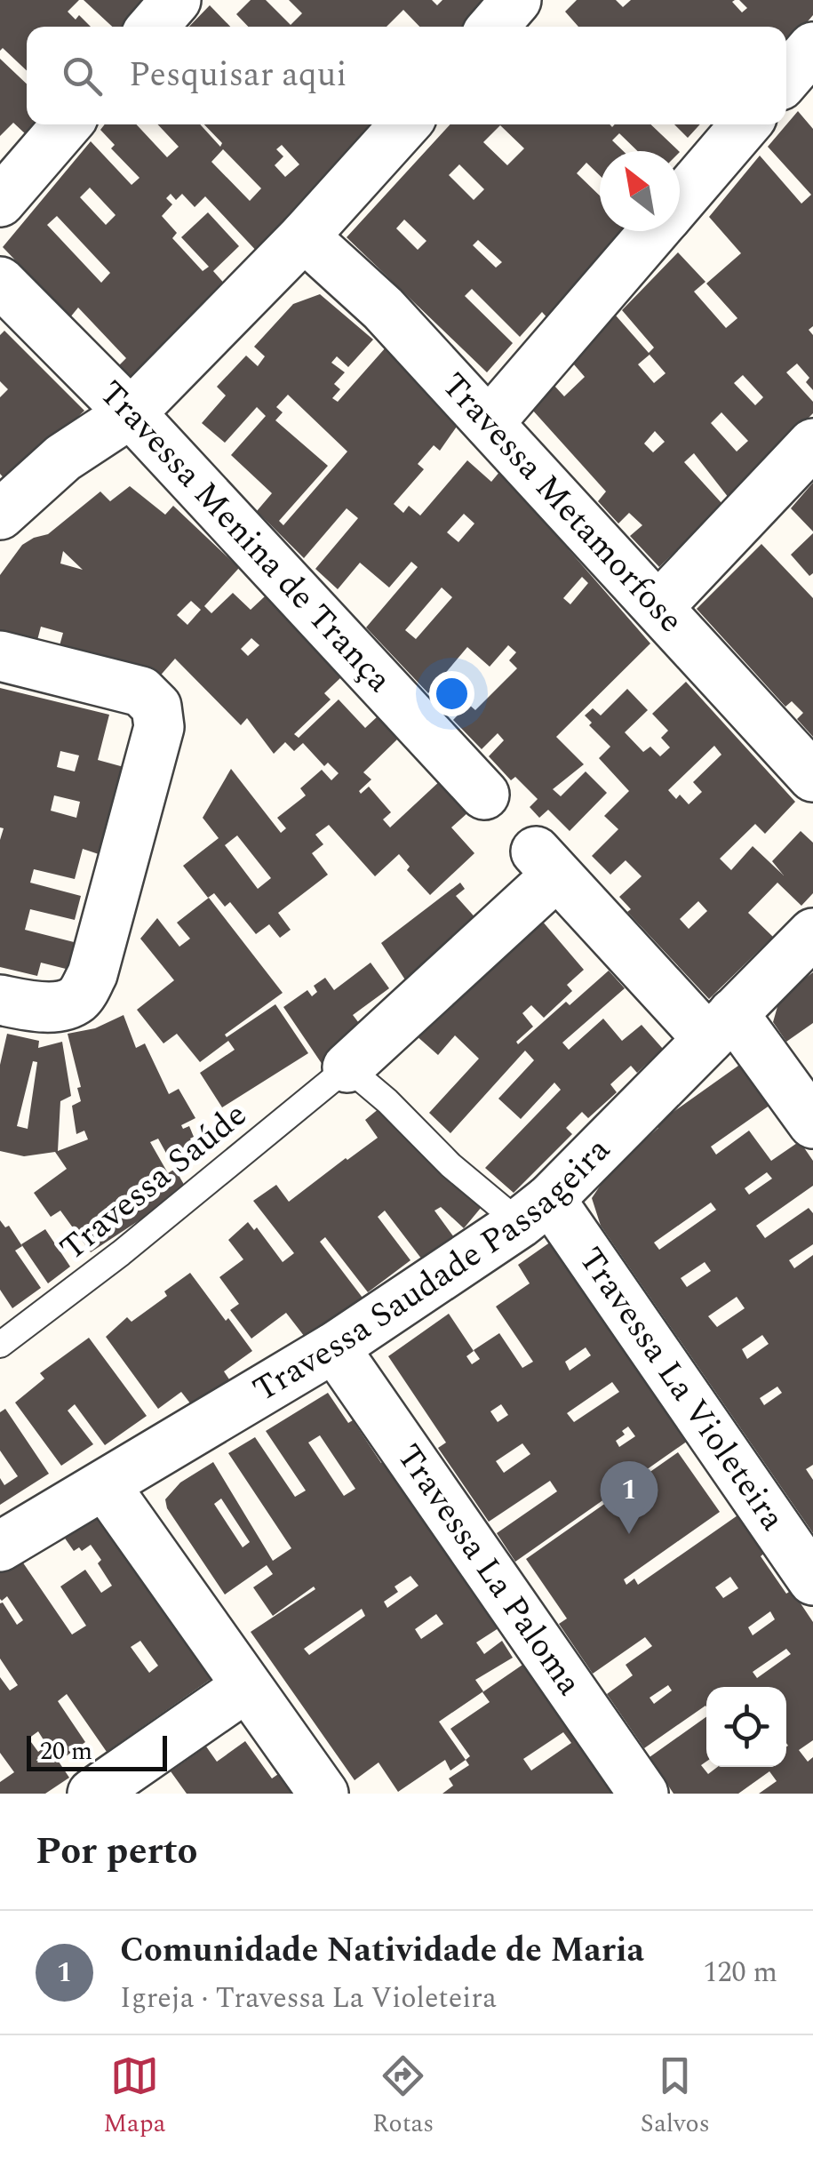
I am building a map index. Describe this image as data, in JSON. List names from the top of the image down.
{
  "streets": {
    "street": [
      "Travessa Metamorfose",
      "Travessa Menina de Trança",
      "Travessa Saudade Passageira",
      "Travessa La Violeteira",
      "Travessa La Paloma"
    ],
    "lane": ["Travessa Saúde"]
  },
  "crossings": [
    ["Travessa Saudade Passageira", "Travessa La Violeteira"],
    ["Travessa Saudade Passageira", "Travessa La Paloma"]
  ],
  "scale_bar": "20 m",
  "north": "top left",
  "page": {
    "search": "Pesquisar aqui",
    "pins": "1",
    "scale": "20 m",
    "heading": "Por perto",
    "list": [
      {
        "mark": "1",
        "name": "Comunidade Natividade de Maria",
        "note": "Igreja · Travessa La Violeteira",
        "value": "120 m"
      }
    ],
    "nav": ["Mapa", "Rotas", "Salvos"]
  }
}
